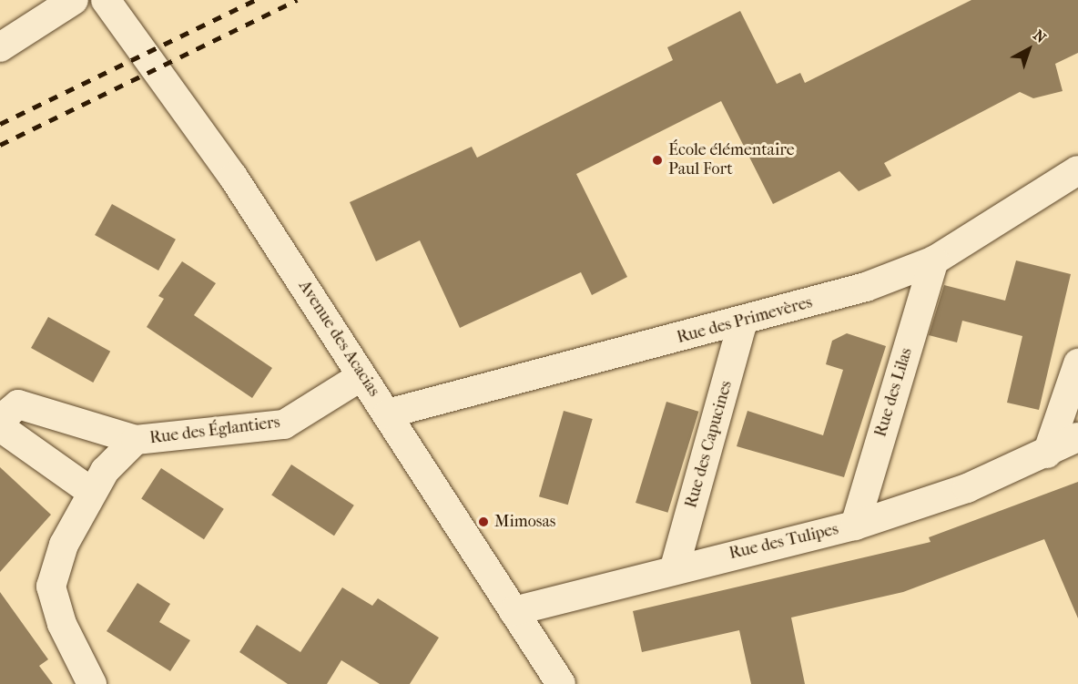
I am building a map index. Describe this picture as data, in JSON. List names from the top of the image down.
{
  "streets": {
    "street": [
      "Rue des Primevères",
      "Avenue des Acacias",
      "Rue des Lilas",
      "Rue des Églantiers",
      "Rue des Capucines",
      "Rue des Tulipes"
    ]
  },
  "crossings": [
    ["Rue des Primevères", "Avenue des Acacias"],
    ["Rue des Primevères", "Rue des Lilas"],
    ["Rue des Primevères", "Rue des Capucines"],
    ["Avenue des Acacias", "Rue des Églantiers"],
    ["Avenue des Acacias", "Rue des Tulipes"],
    ["Rue des Lilas", "Rue des Tulipes"],
    ["Rue des Capucines", "Rue des Tulipes"]
  ],
  "places": ["École élémentaire Paul Fort", "Mimosas"],
  "north": "top right"
}
